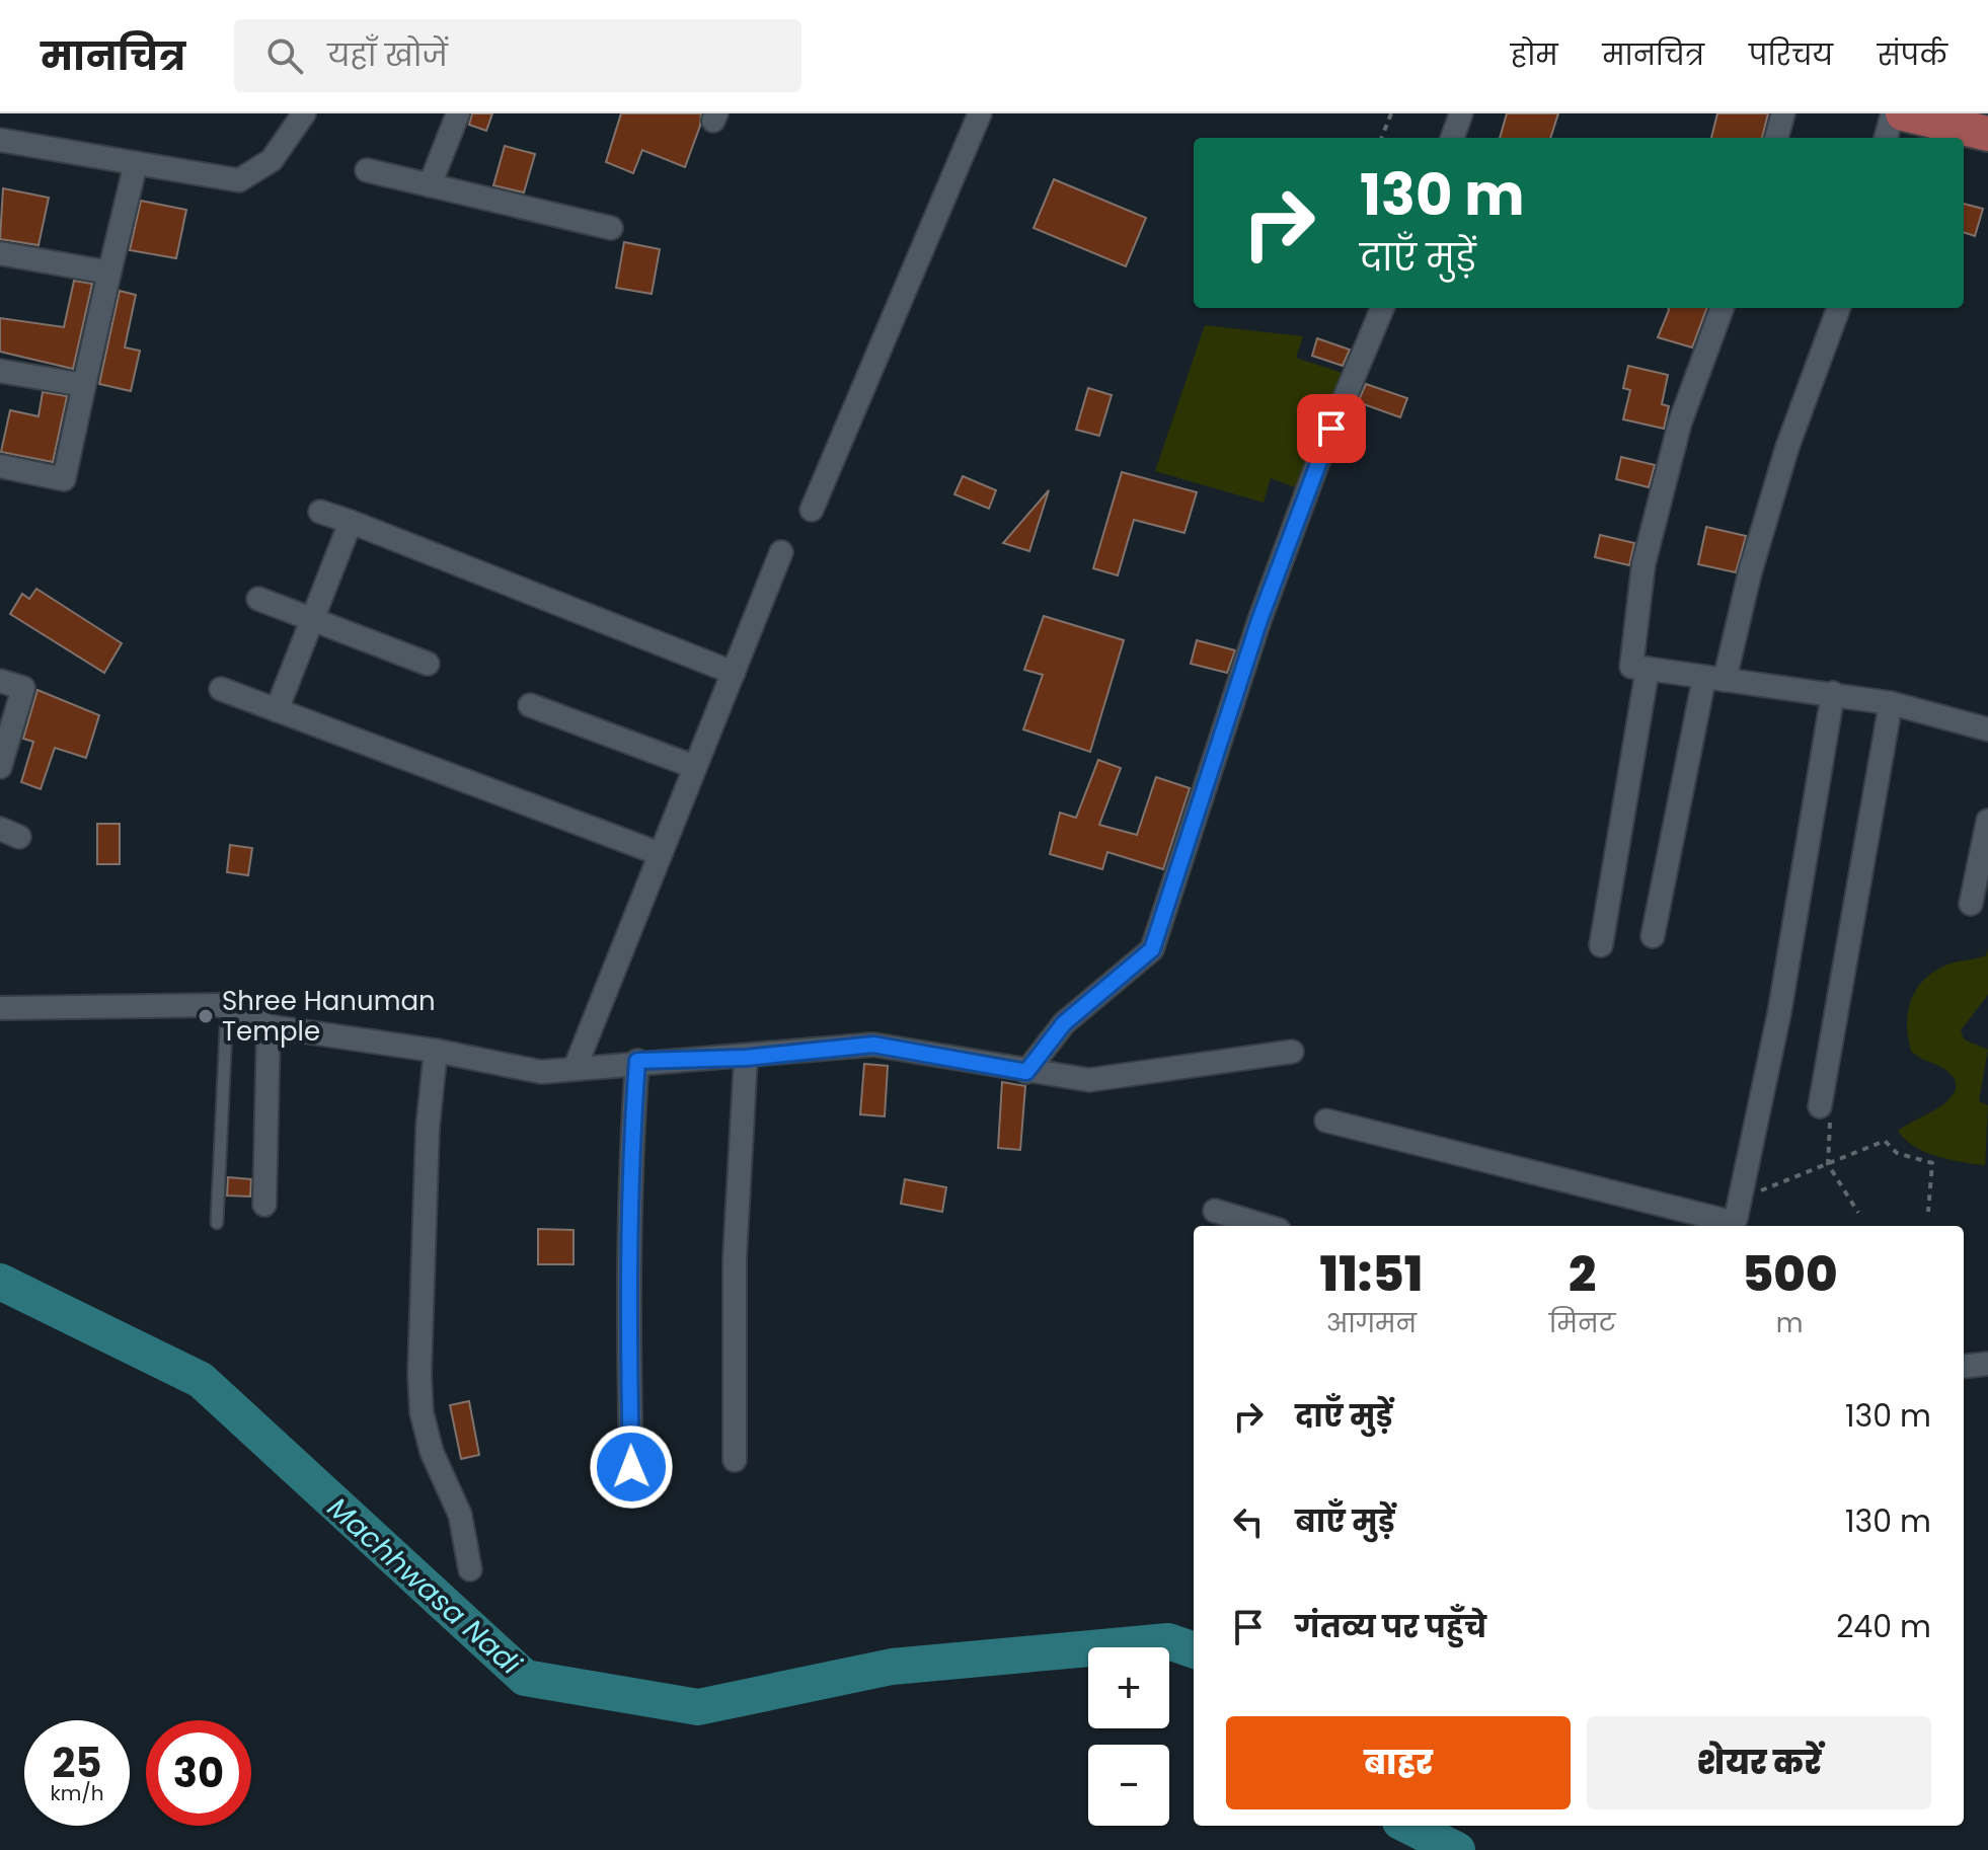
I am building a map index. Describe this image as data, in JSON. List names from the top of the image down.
{
  "water": ["Machhwasa Nadi"],
  "places": ["Shree Hanuman Temple"],
  "page": {
    "header": "मानचित्र",
    "search": "यहाँ खोजें",
    "nav": [
      "होम",
      "मानचित्र",
      "परिचय",
      "संपर्क"
    ],
    "turn": ["130 m", "दाएँ मुड़ें"],
    "eta": [
      "11:51",
      "आगमन",
      "2",
      "मिनट",
      "500",
      "m"
    ],
    "list": [
      {
        "name": "दाएँ मुड़ें",
        "value": "130 m"
      },
      {
        "name": "बाएँ मुड़ें",
        "value": "130 m"
      },
      {
        "name": "गंतव्य पर पहुँचे",
        "value": "240 m"
      }
    ],
    "map_buttons": ["+", "−"],
    "buttons": ["बाहर", "शेयर करें"],
    "speed": "25 km/h",
    "limit": "30"
  }
}
